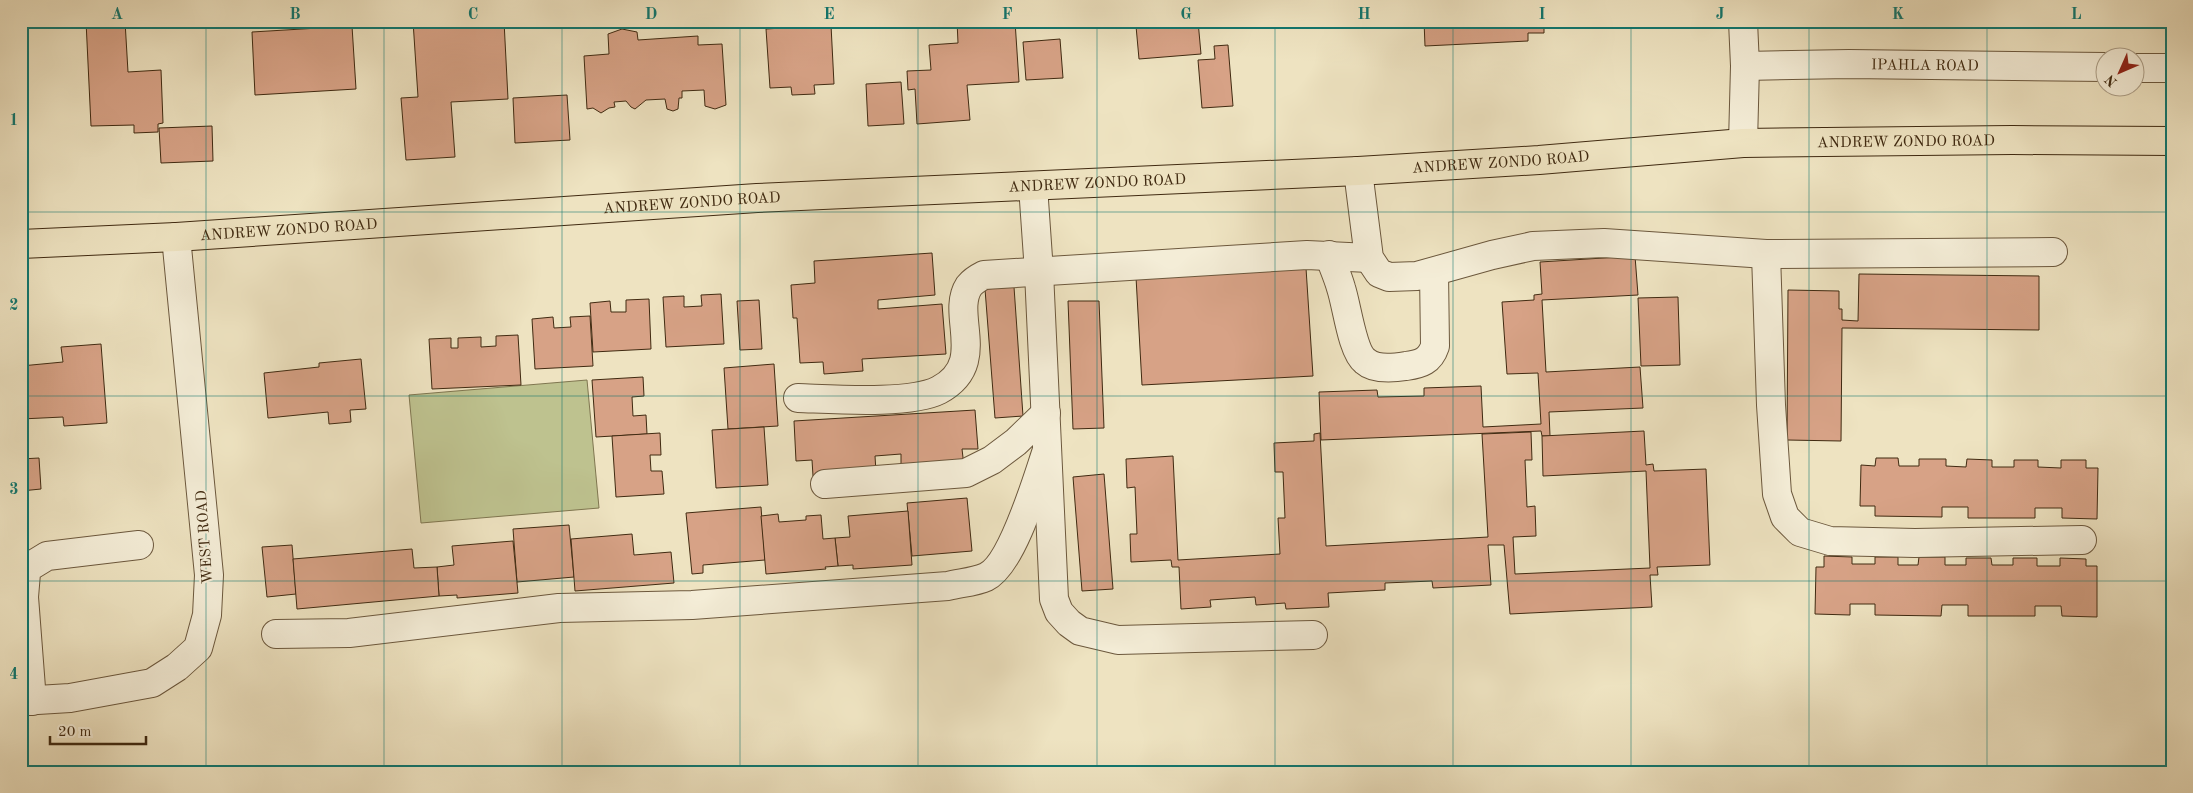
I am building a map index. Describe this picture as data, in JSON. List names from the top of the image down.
{
  "streets": {
    "main road": ["ANDREW ZONDO ROAD"],
    "street": ["IPAHLA ROAD", "WEST ROAD"]
  },
  "crossings": [
    ["ANDREW ZONDO ROAD", "WEST ROAD"]
  ],
  "scale_bar": "20 m",
  "north": "bottom left",
  "grid": {
    "columns": [
      "A",
      "B",
      "C",
      "D",
      "E",
      "F",
      "G",
      "H",
      "I",
      "J",
      "K",
      "L"
    ],
    "rows": [
      "1",
      "2",
      "3",
      "4"
    ]
  }
}
